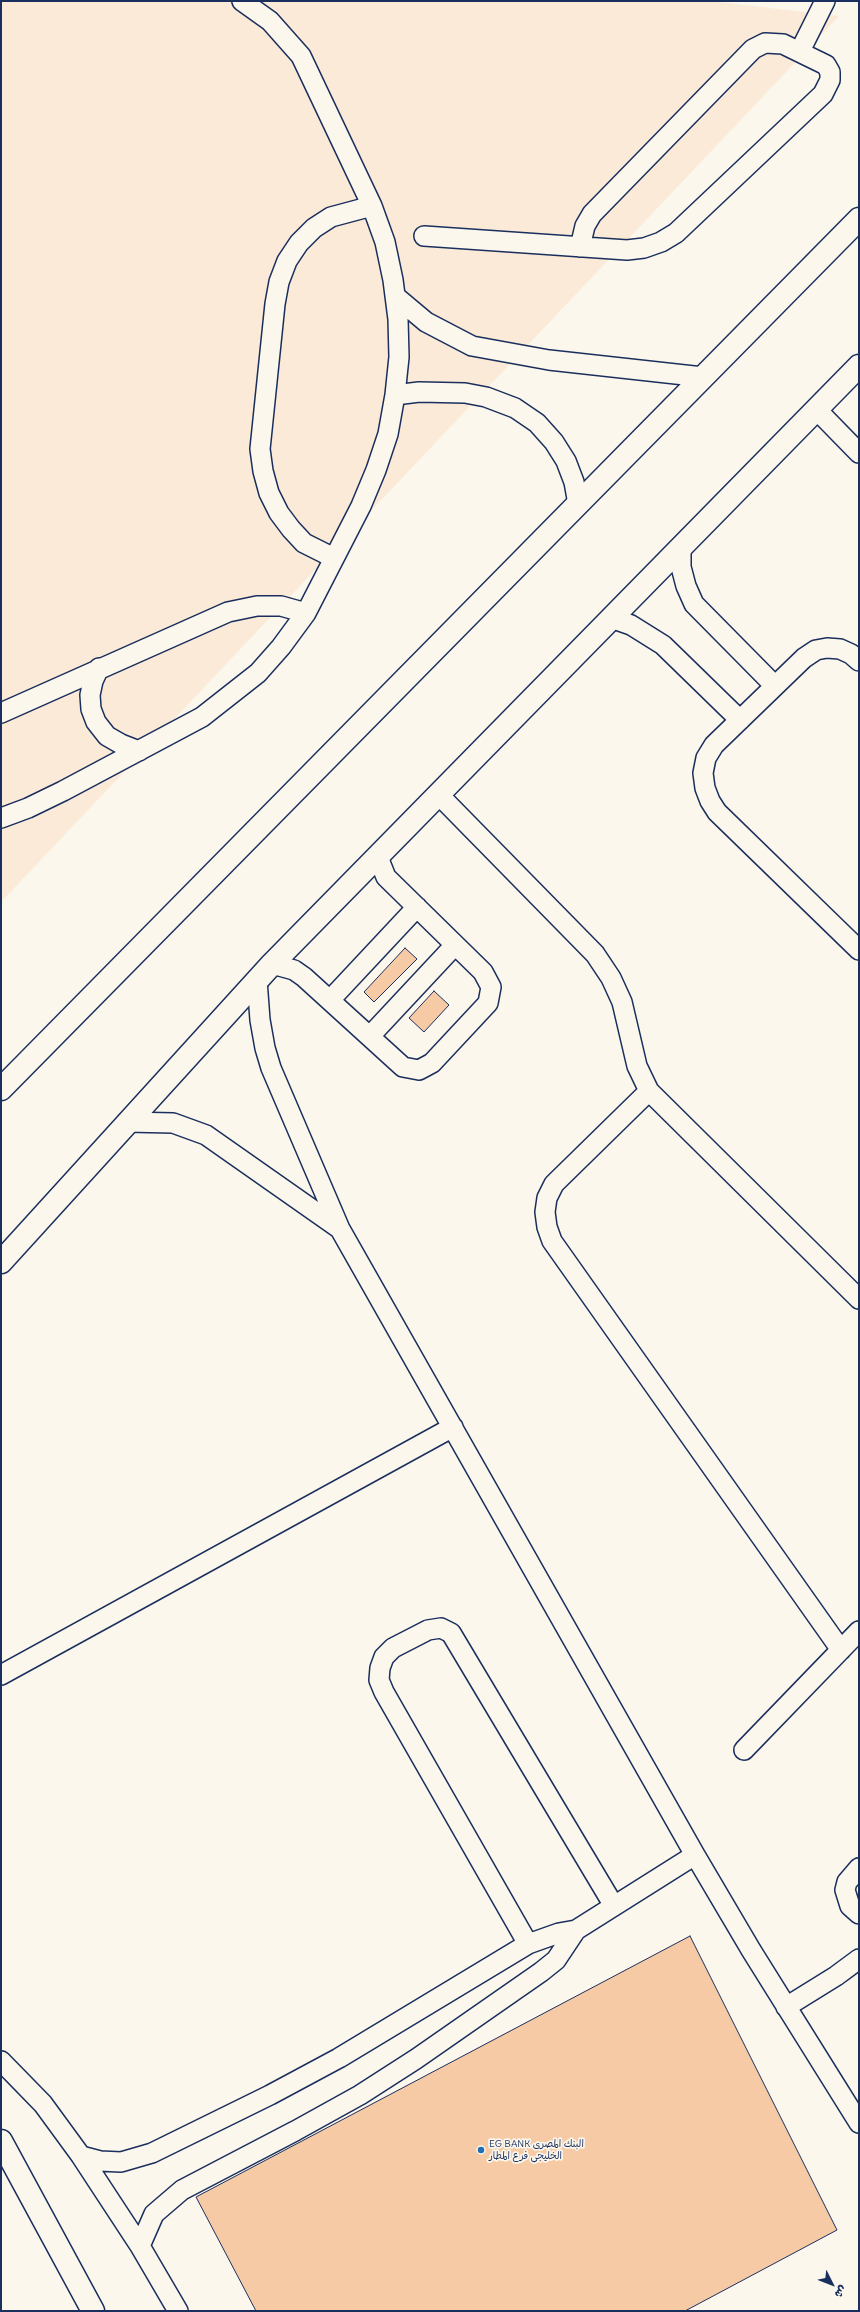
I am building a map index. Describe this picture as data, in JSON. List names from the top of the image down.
{
  "places": ["EG BANK البنك المصرى الخليجى فرع المطار"],
  "north": "bottom right"
}
